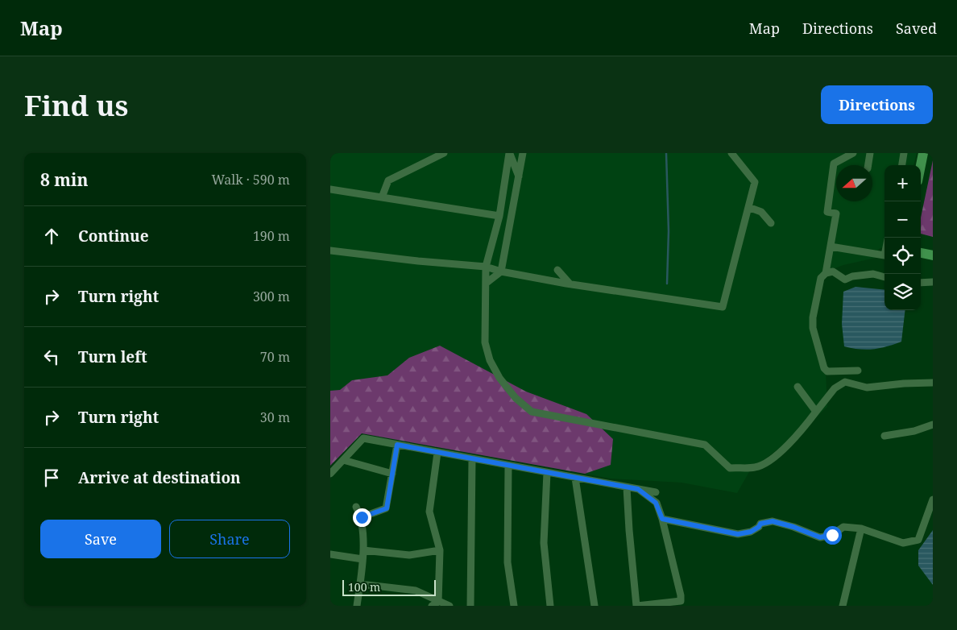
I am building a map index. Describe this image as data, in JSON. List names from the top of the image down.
{
  "scale_bar": "100 m",
  "north": "left",
  "page": {
    "header": "Map",
    "nav": ["Map", "Directions", "Saved"],
    "buttons": [
      "Directions",
      ["Save", "Share"]
    ],
    "title": "Find us",
    "heading": ["8 min", "Walk · 590 m"],
    "map_buttons": ["+", "−"],
    "list": [
      ["Continue", "190 m"],
      ["Turn right", "300 m"],
      ["Turn left", "70 m"],
      ["Turn right", "30 m"],
      "Arrive at destination"
    ],
    "scale": "100 m"
  }
}
